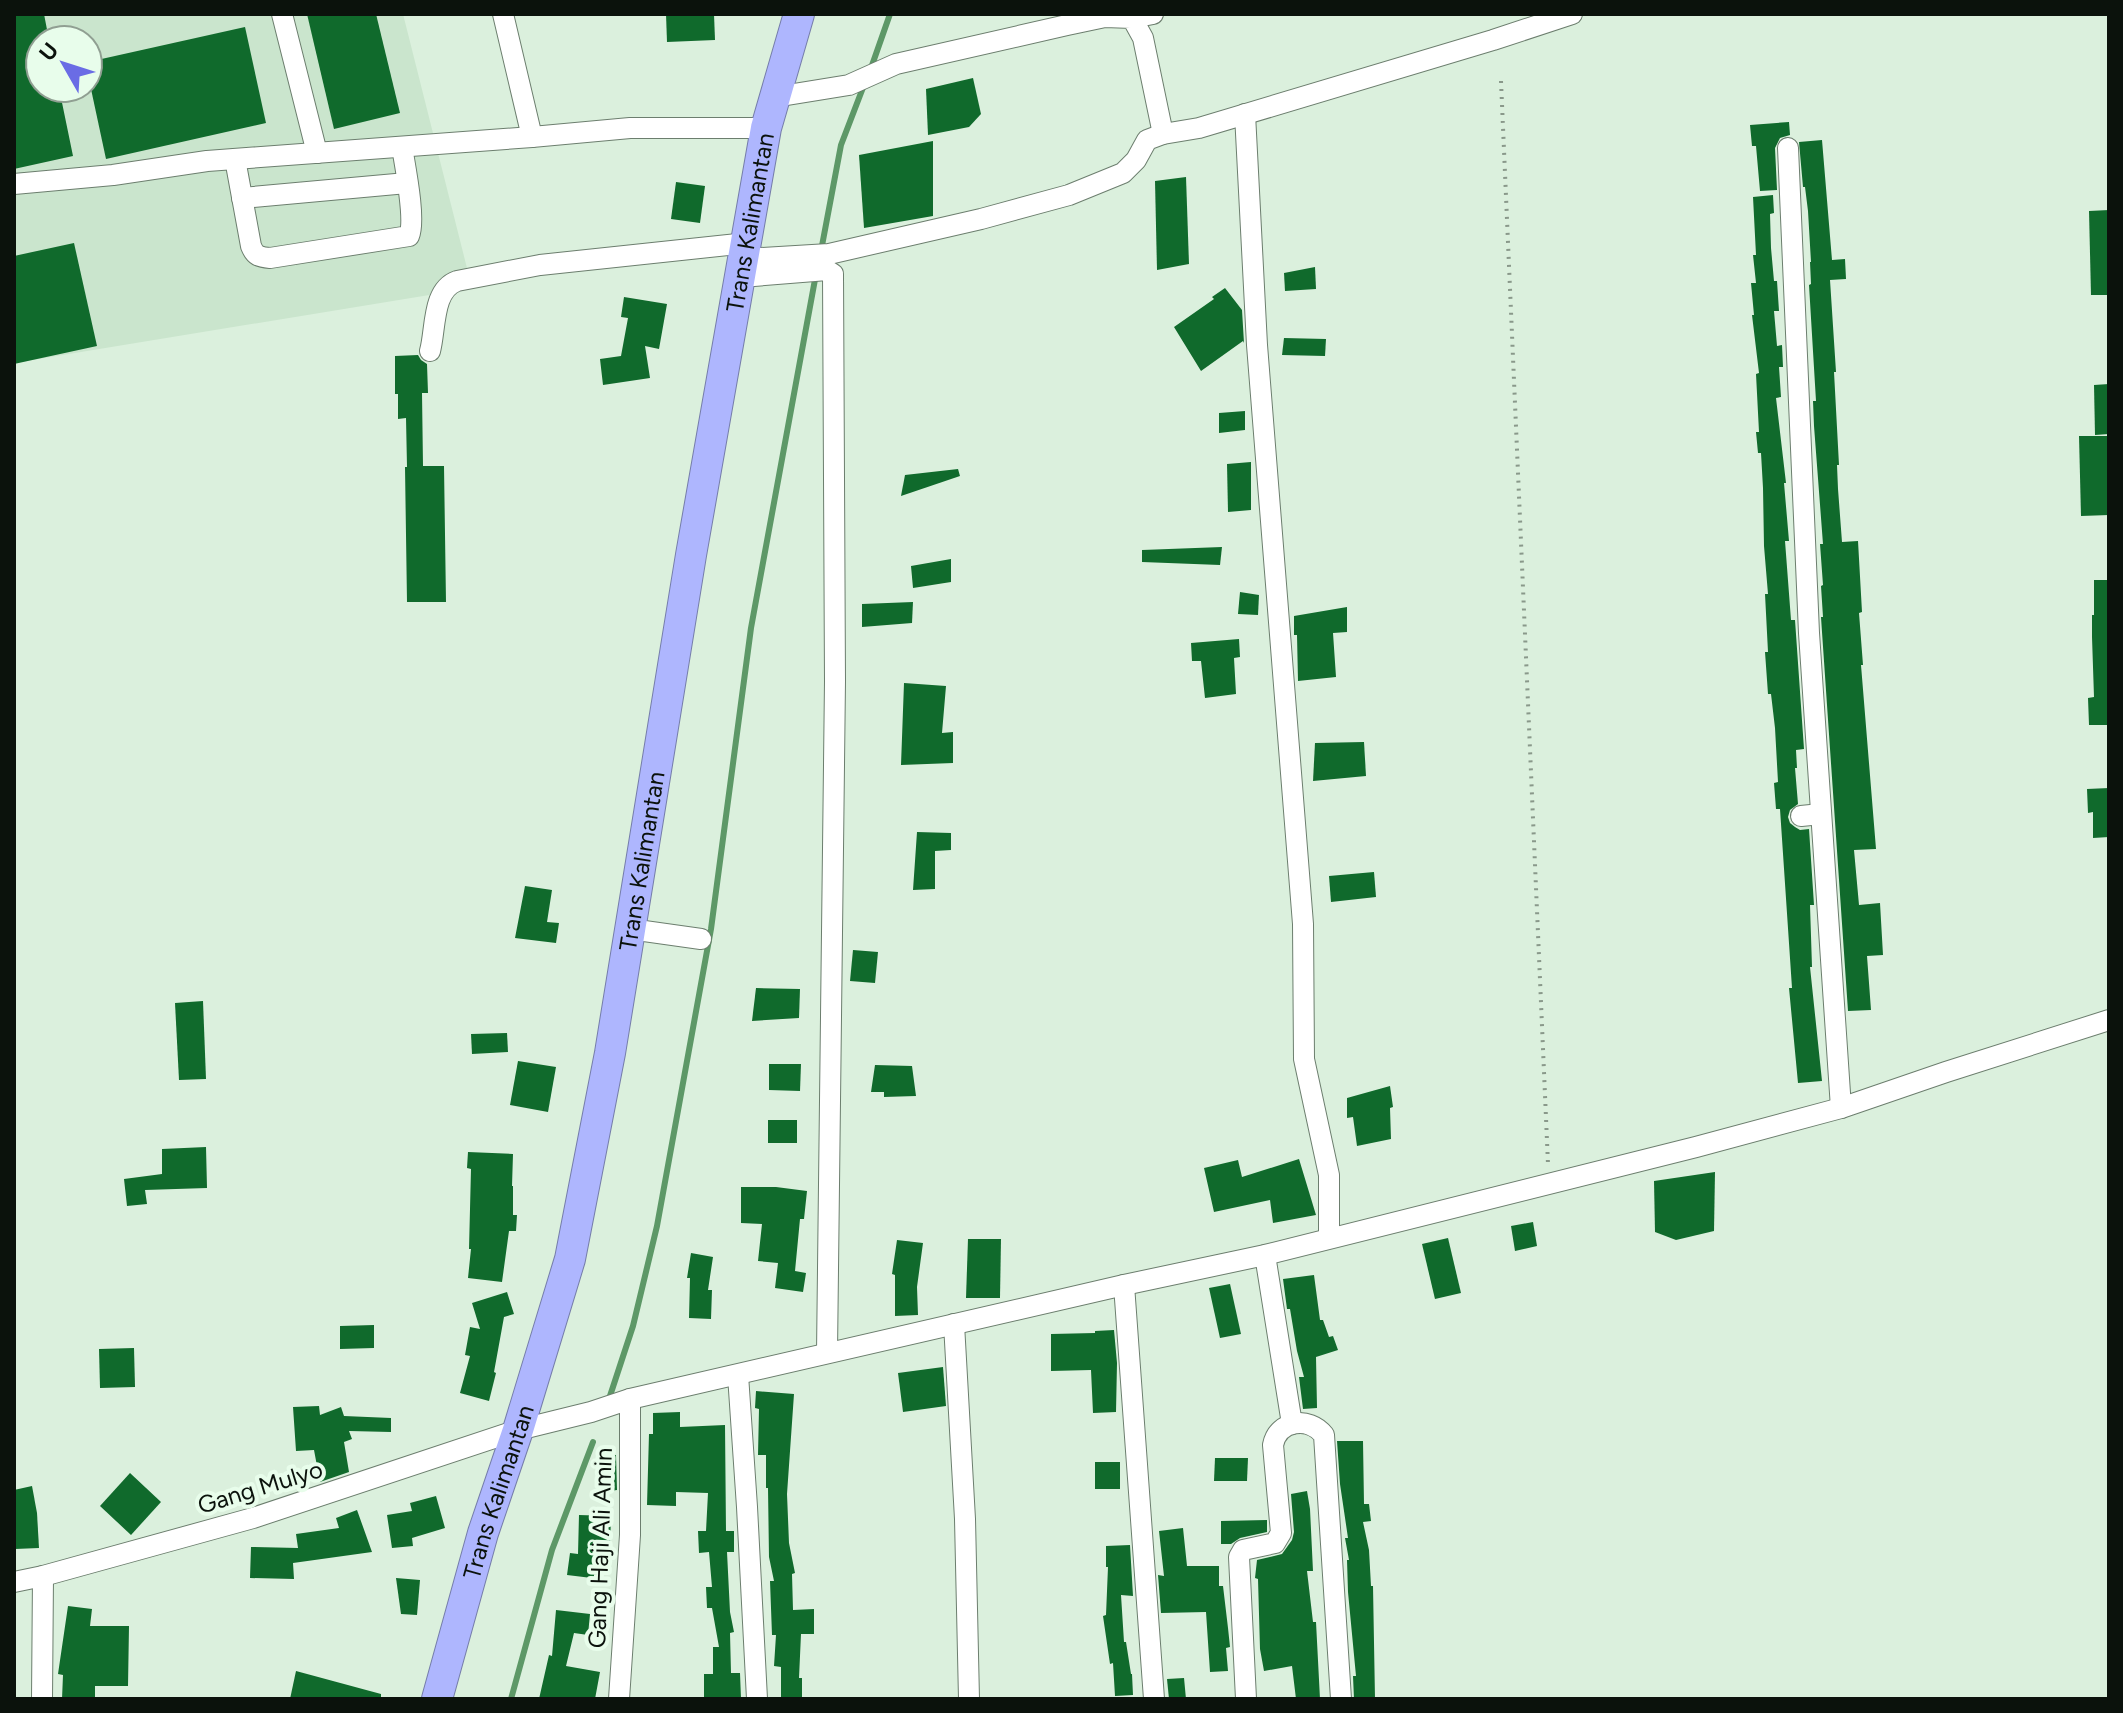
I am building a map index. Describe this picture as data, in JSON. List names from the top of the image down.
{
  "streets": {
    "highway": ["Trans Kalimantan"],
    "street": ["Gang Mulyo", "Gang Haji Ali Amin"]
  },
  "crossings": [
    ["Trans Kalimantan", "Gang Mulyo"],
    ["Gang Mulyo", "Gang Haji Ali Amin"]
  ],
  "north": "top left"
}
